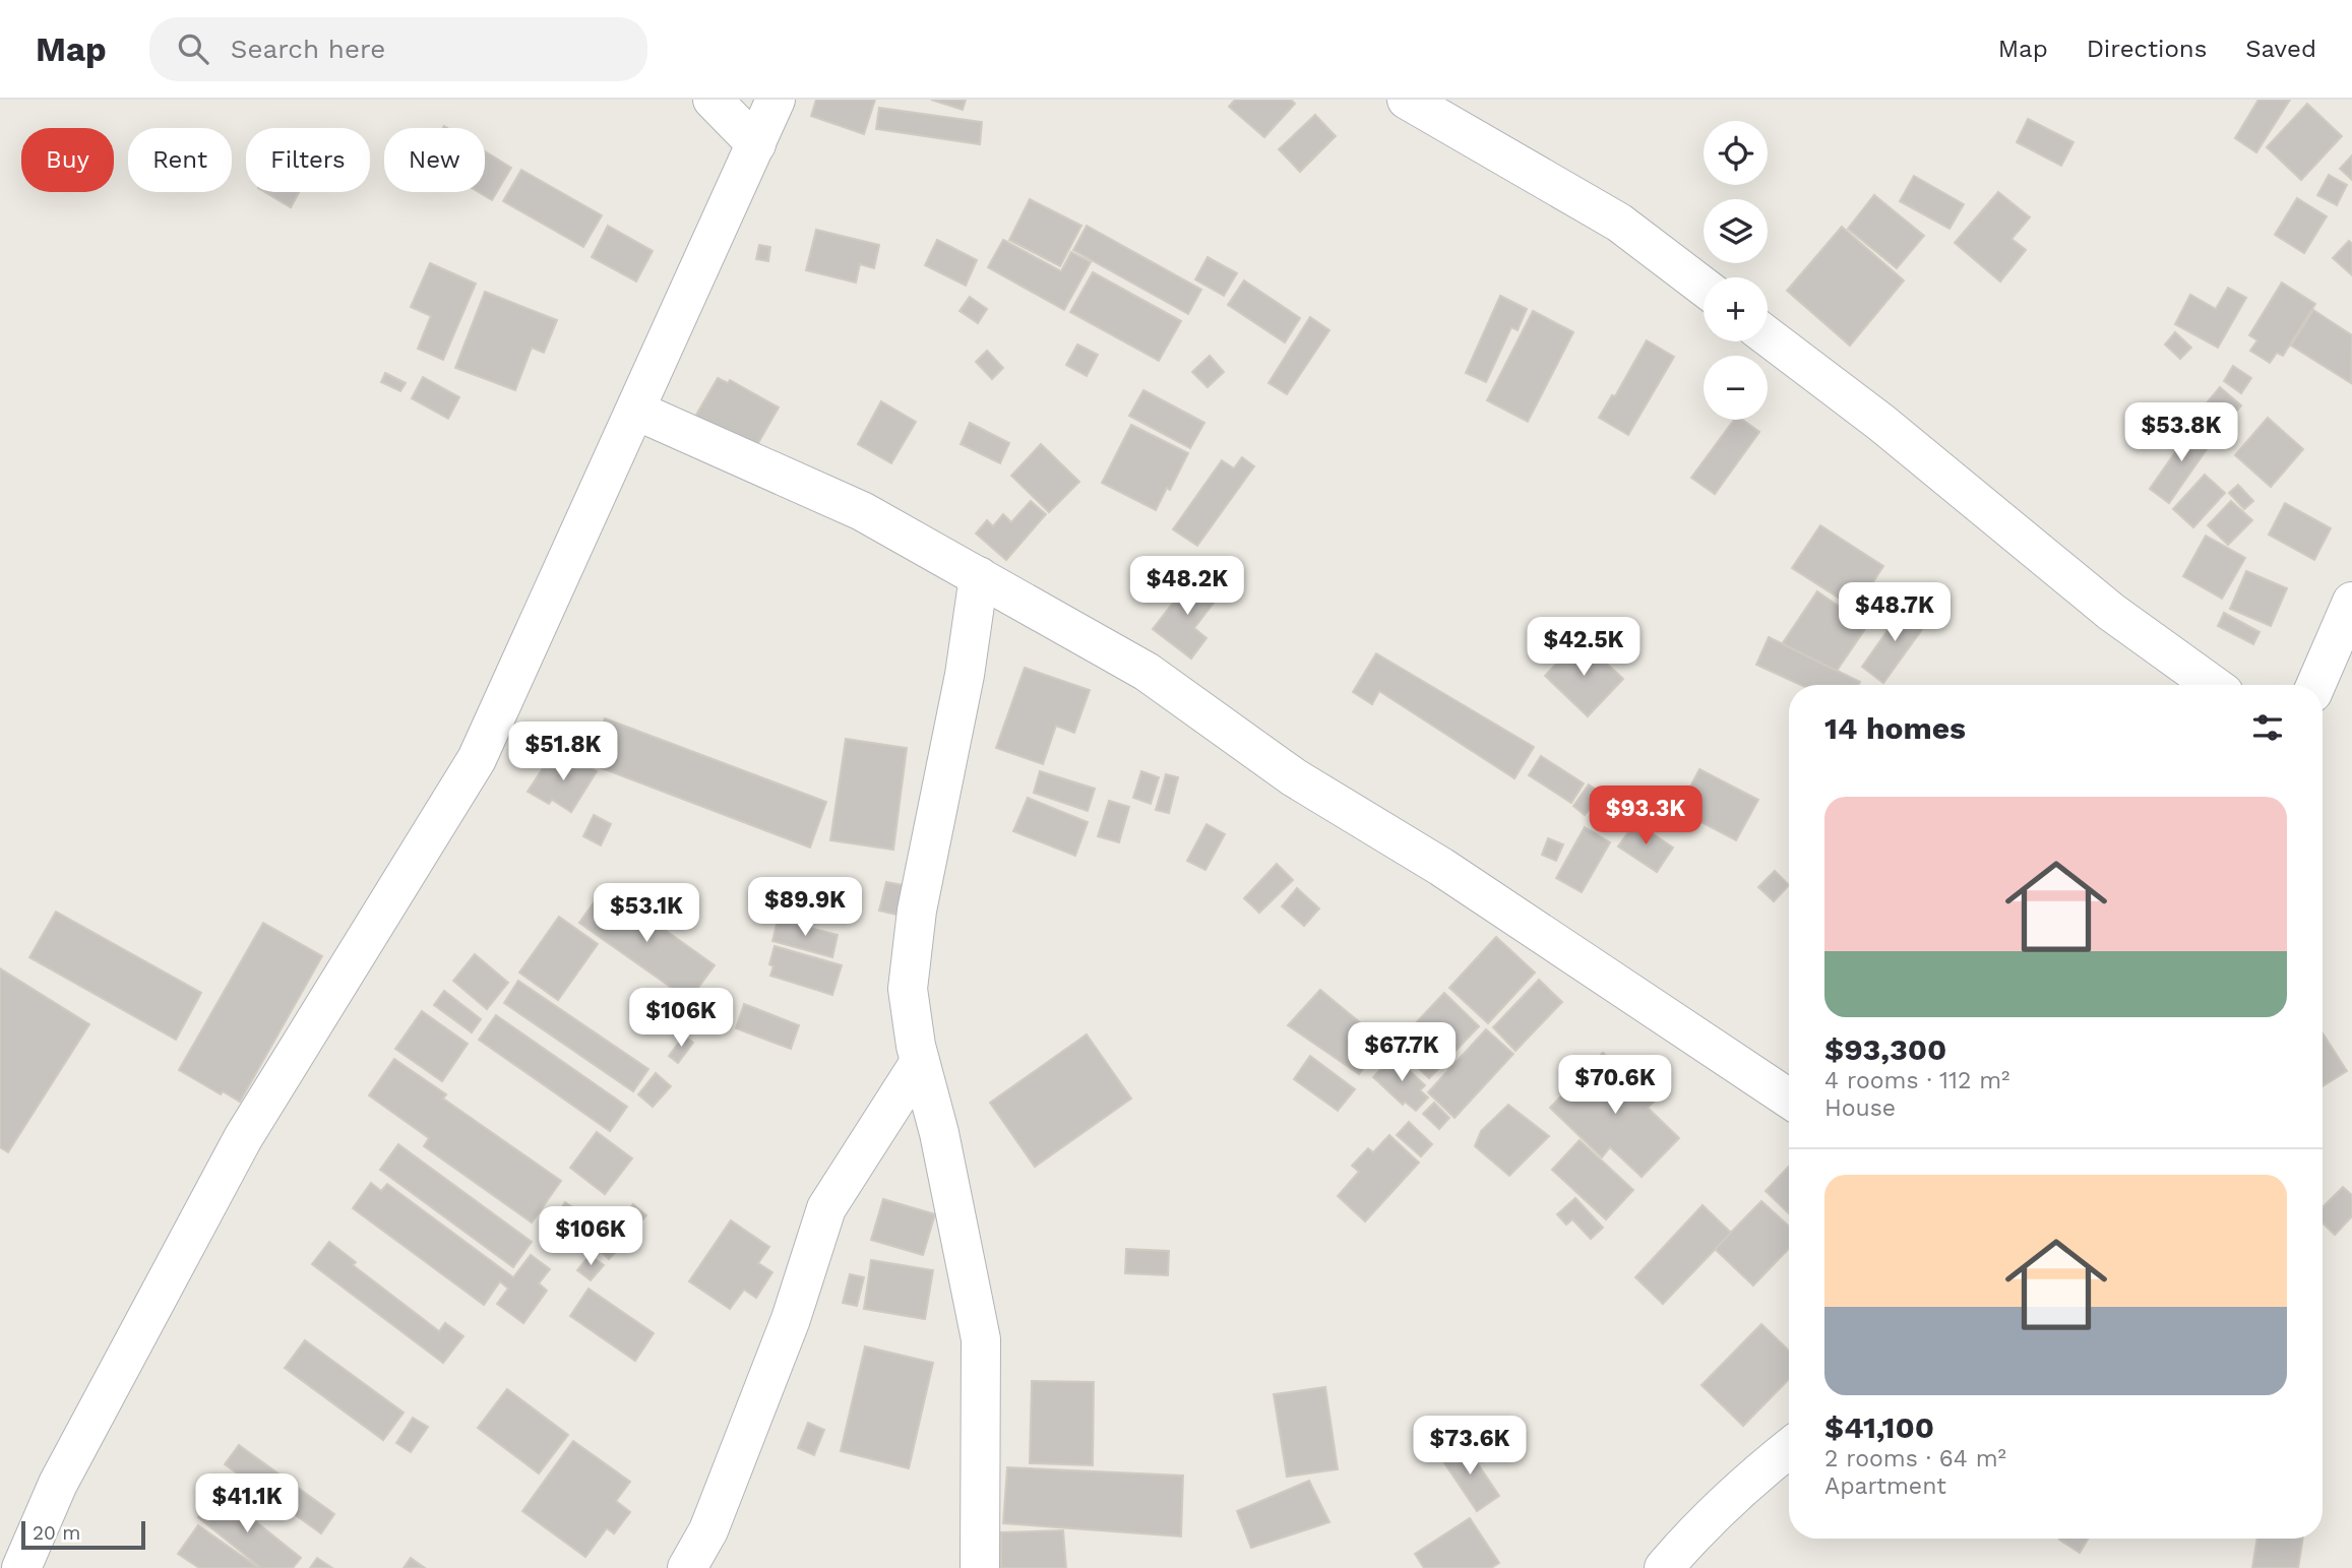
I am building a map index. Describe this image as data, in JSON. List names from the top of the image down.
{
  "scale_bar": "20 m",
  "page": {
    "header": "Map",
    "search": "Search here",
    "nav": ["Map", "Directions", "Saved"],
    "map_buttons": ["+", "−"],
    "chip": [
      "Buy",
      "Rent",
      "Filters",
      "New"
    ],
    "price": [
      "$53.8K",
      "$48.2K",
      "$48.7K",
      "$42.5K",
      "$51.8K",
      "$93.3K",
      "$89.9K",
      "$53.1K",
      "$106K",
      "$67.7K",
      "$70.6K",
      "$106K",
      "$73.6K",
      "$41.1K"
    ],
    "heading": "14 homes",
    "list": [
      {
        "name": "$93,300",
        "note": "4 rooms · 112 m² · House"
      },
      {
        "name": "$41,100",
        "note": "2 rooms · 64 m² · Apartment"
      }
    ],
    "scale": "20 m"
  }
}
